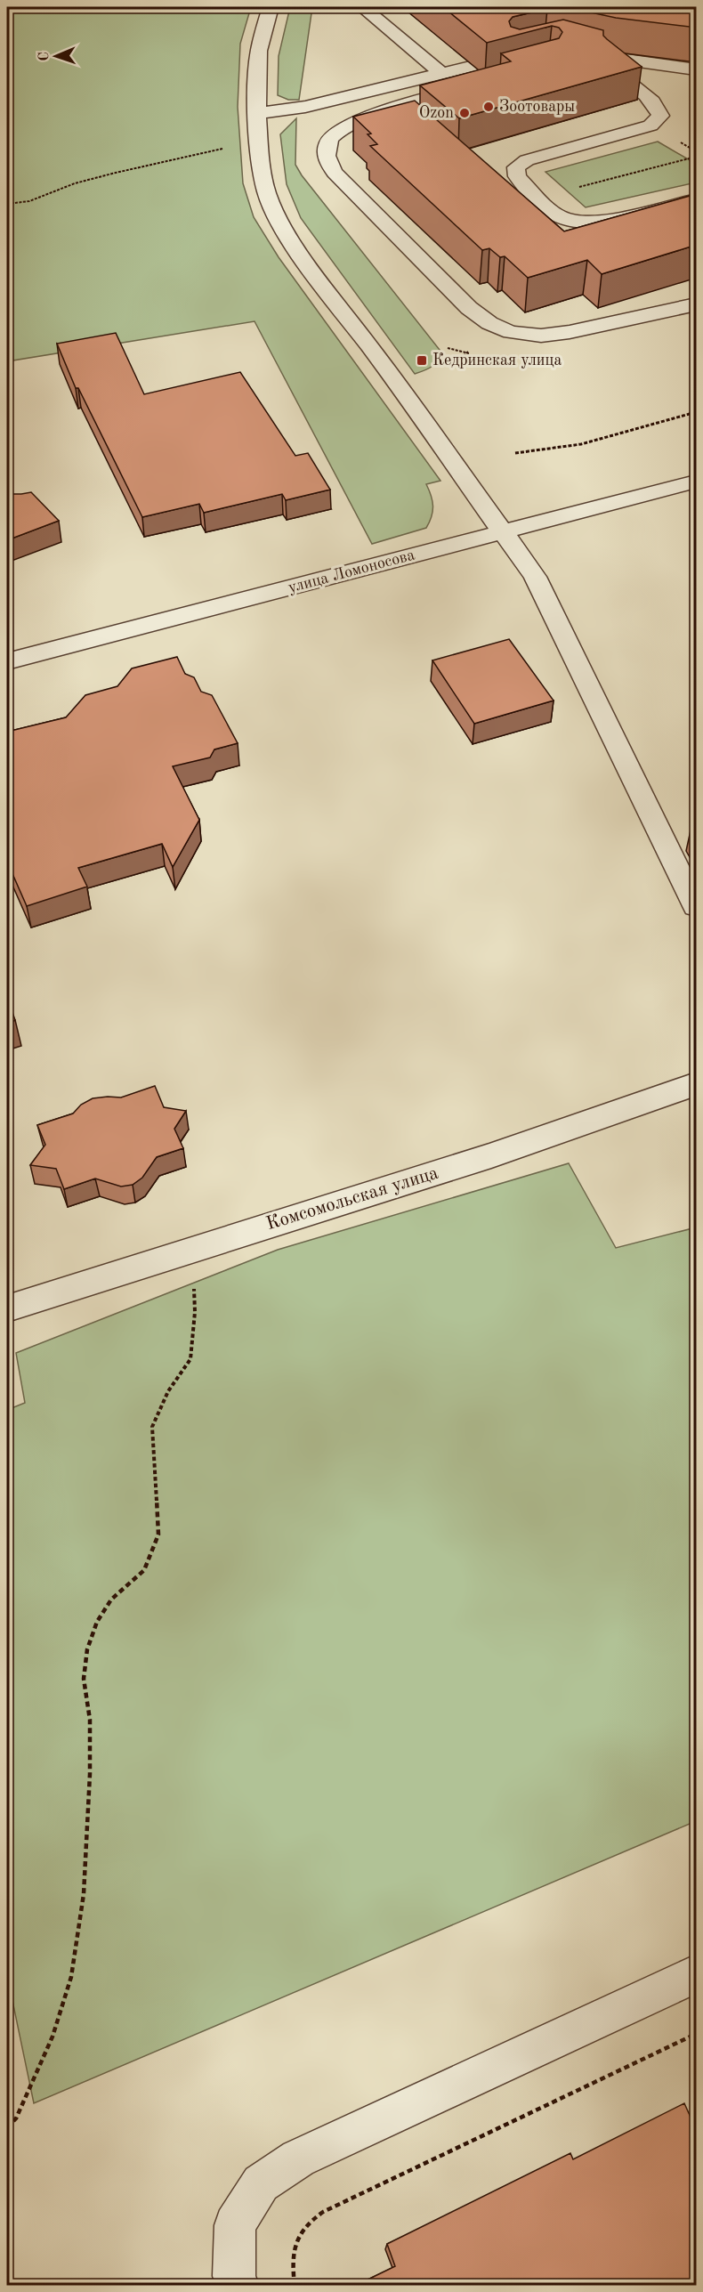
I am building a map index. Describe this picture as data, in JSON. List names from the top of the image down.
{
  "streets": {
    "street": ["улица Ломоносова", "Комсомольская улица"]
  },
  "places": {
    "other": ["Зоотовары", "Ozon"],
    "transit": ["Кедринская улица"]
  },
  "north": "left"
}
